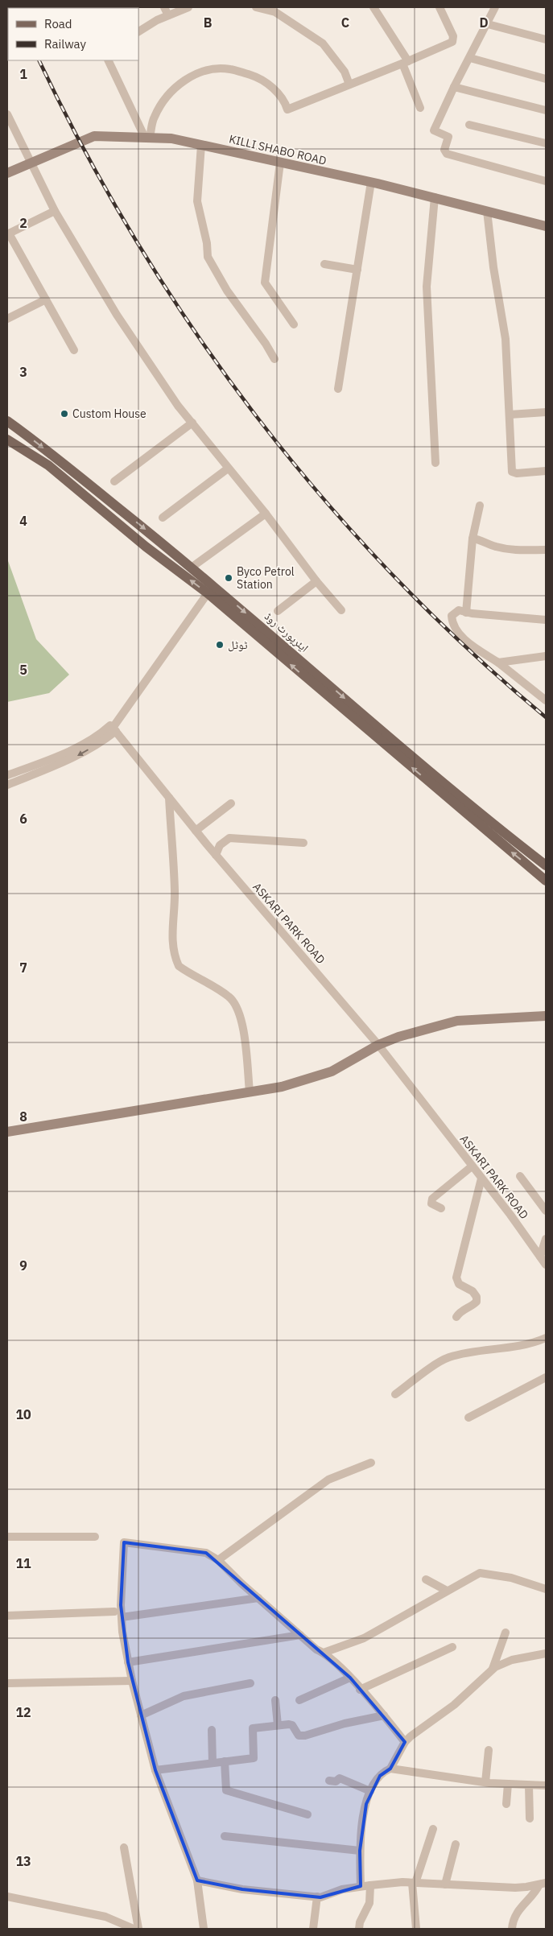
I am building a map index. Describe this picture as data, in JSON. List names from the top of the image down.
{
  "streets": {
    "main road": ["ایئرپورٹ روڈ"],
    "street": ["KILLI SHABO ROAD", "ASKARI PARK ROAD"]
  },
  "places": ["Custom House", "Byco Petrol Station", "ٹوٹل"],
  "legend": ["Road", "Railway"],
  "grid": {
    "columns": ["B", "C", "D"],
    "rows": [
      "1",
      "2",
      "3",
      "4",
      "5",
      "6",
      "7",
      "8",
      "9",
      "10",
      "11",
      "12",
      "13"
    ]
  }
}
